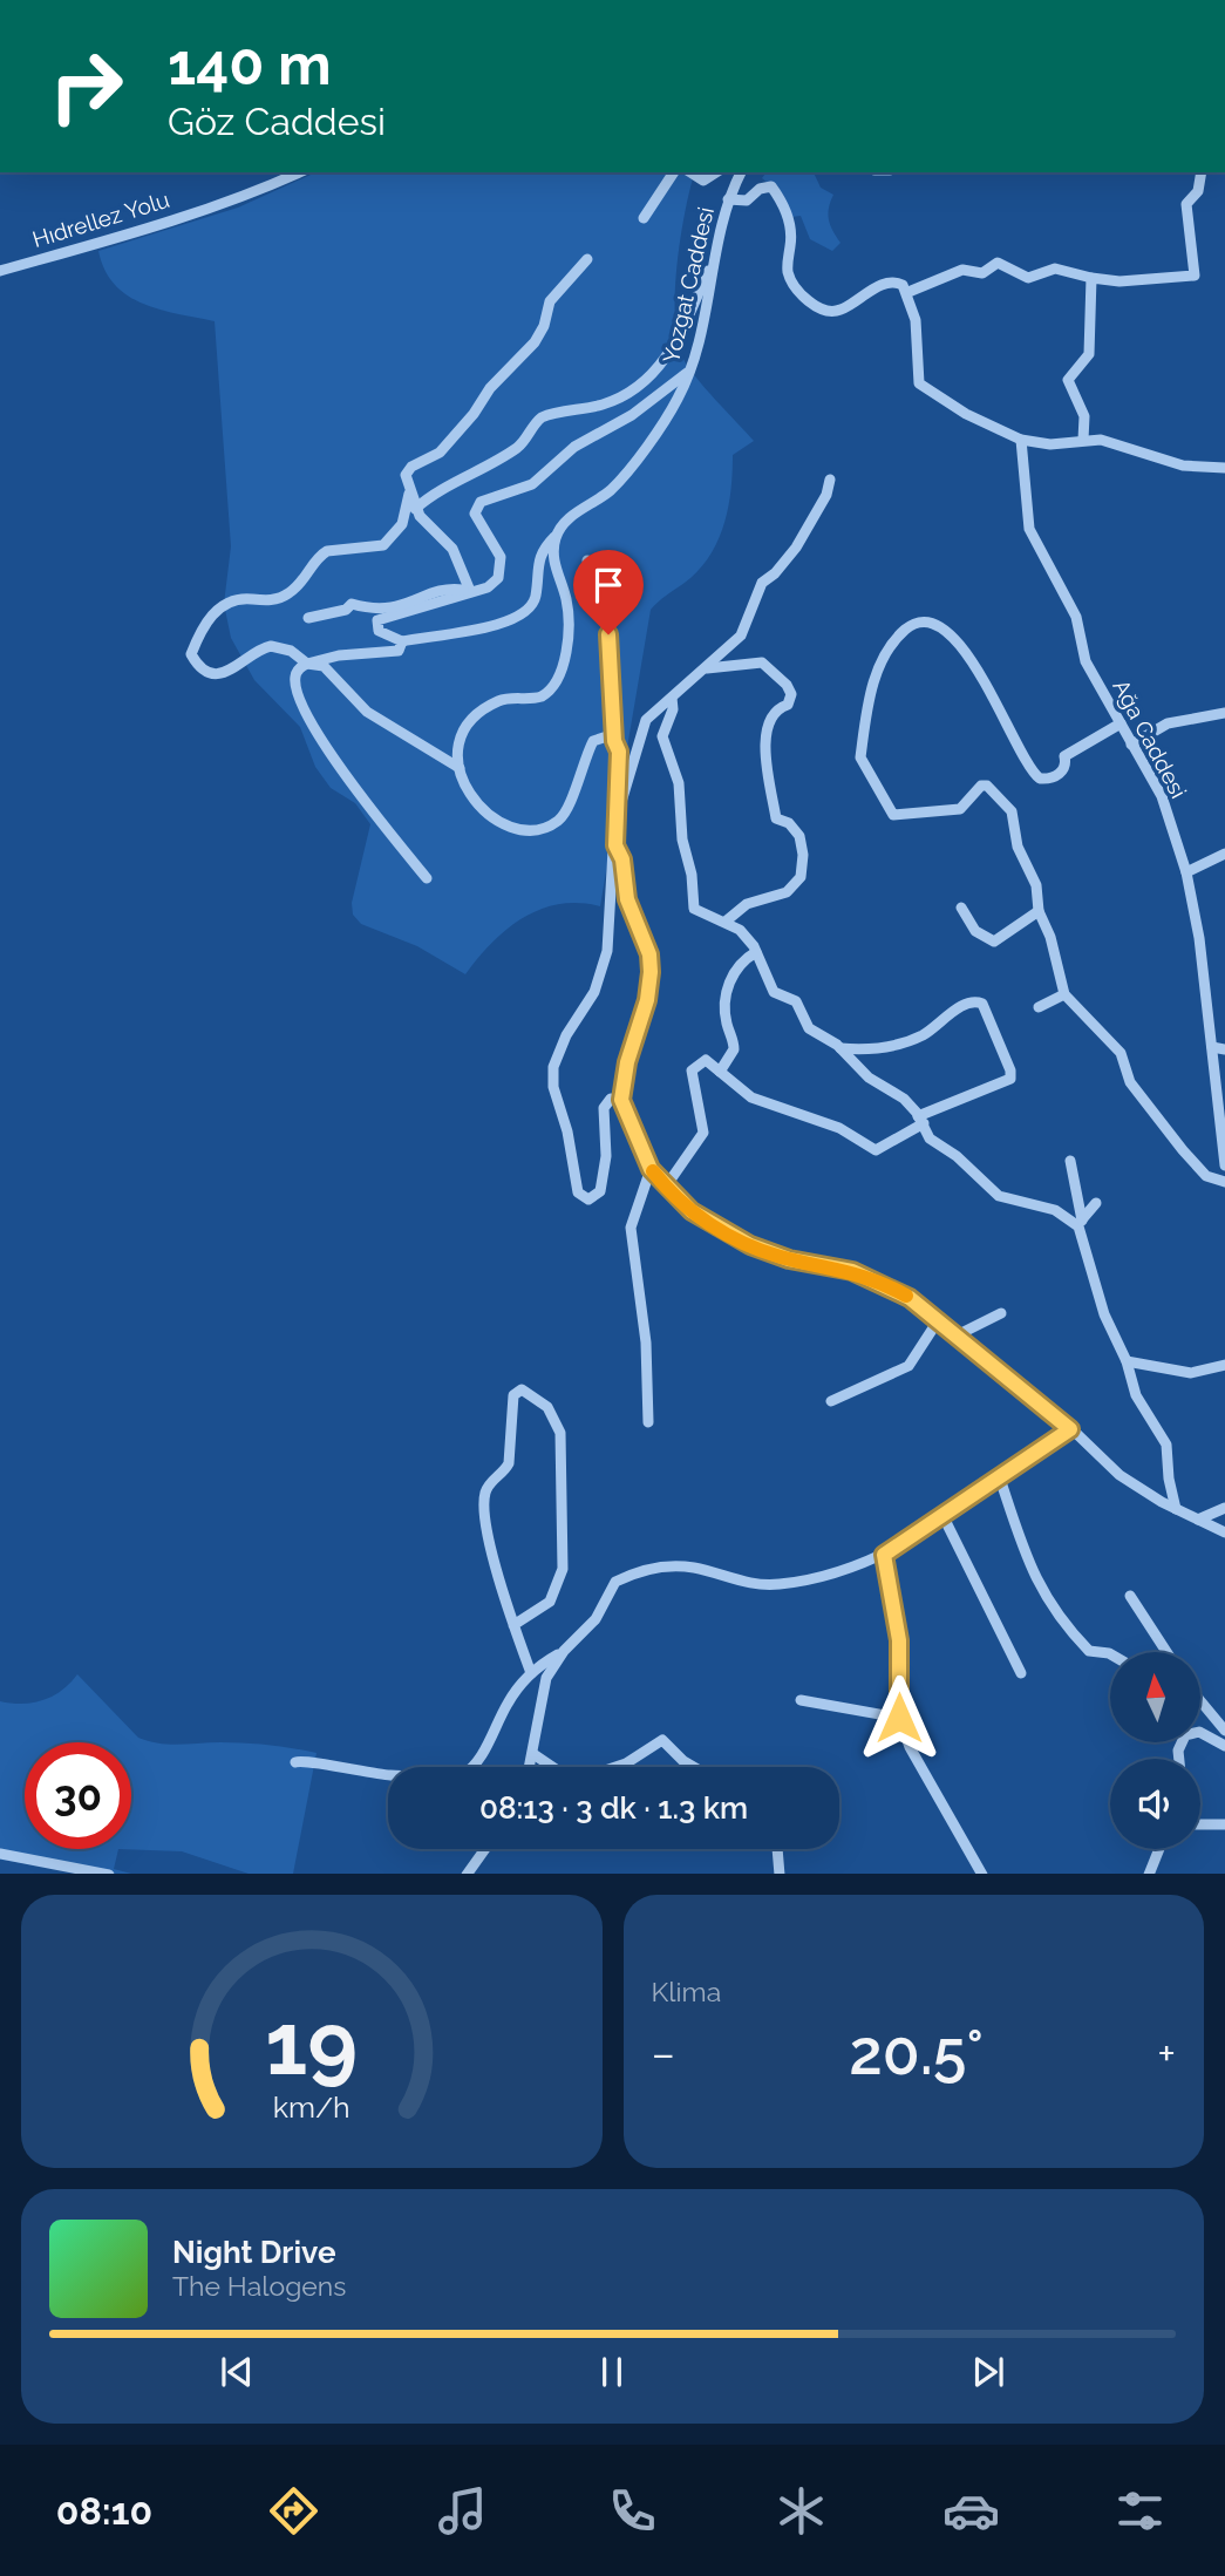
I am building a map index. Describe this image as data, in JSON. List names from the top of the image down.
{
  "streets": {
    "street": ["Hıdrellez Yolu", "Yozgat Caddesi", "Ağa Caddesi"]
  },
  "north": "top",
  "page": {
    "turn": ["140 m", "Göz Caddesi"],
    "limit": "30",
    "trip": "08:13 · 3 dk · 1.3 km",
    "tile": "Klima",
    "heat": ["−", "20.5°", "+"],
    "song": ["Night Drive", "The Halogens"],
    "tabs": "08:10",
    "gauge": ["19", "km/h"]
  }
}
